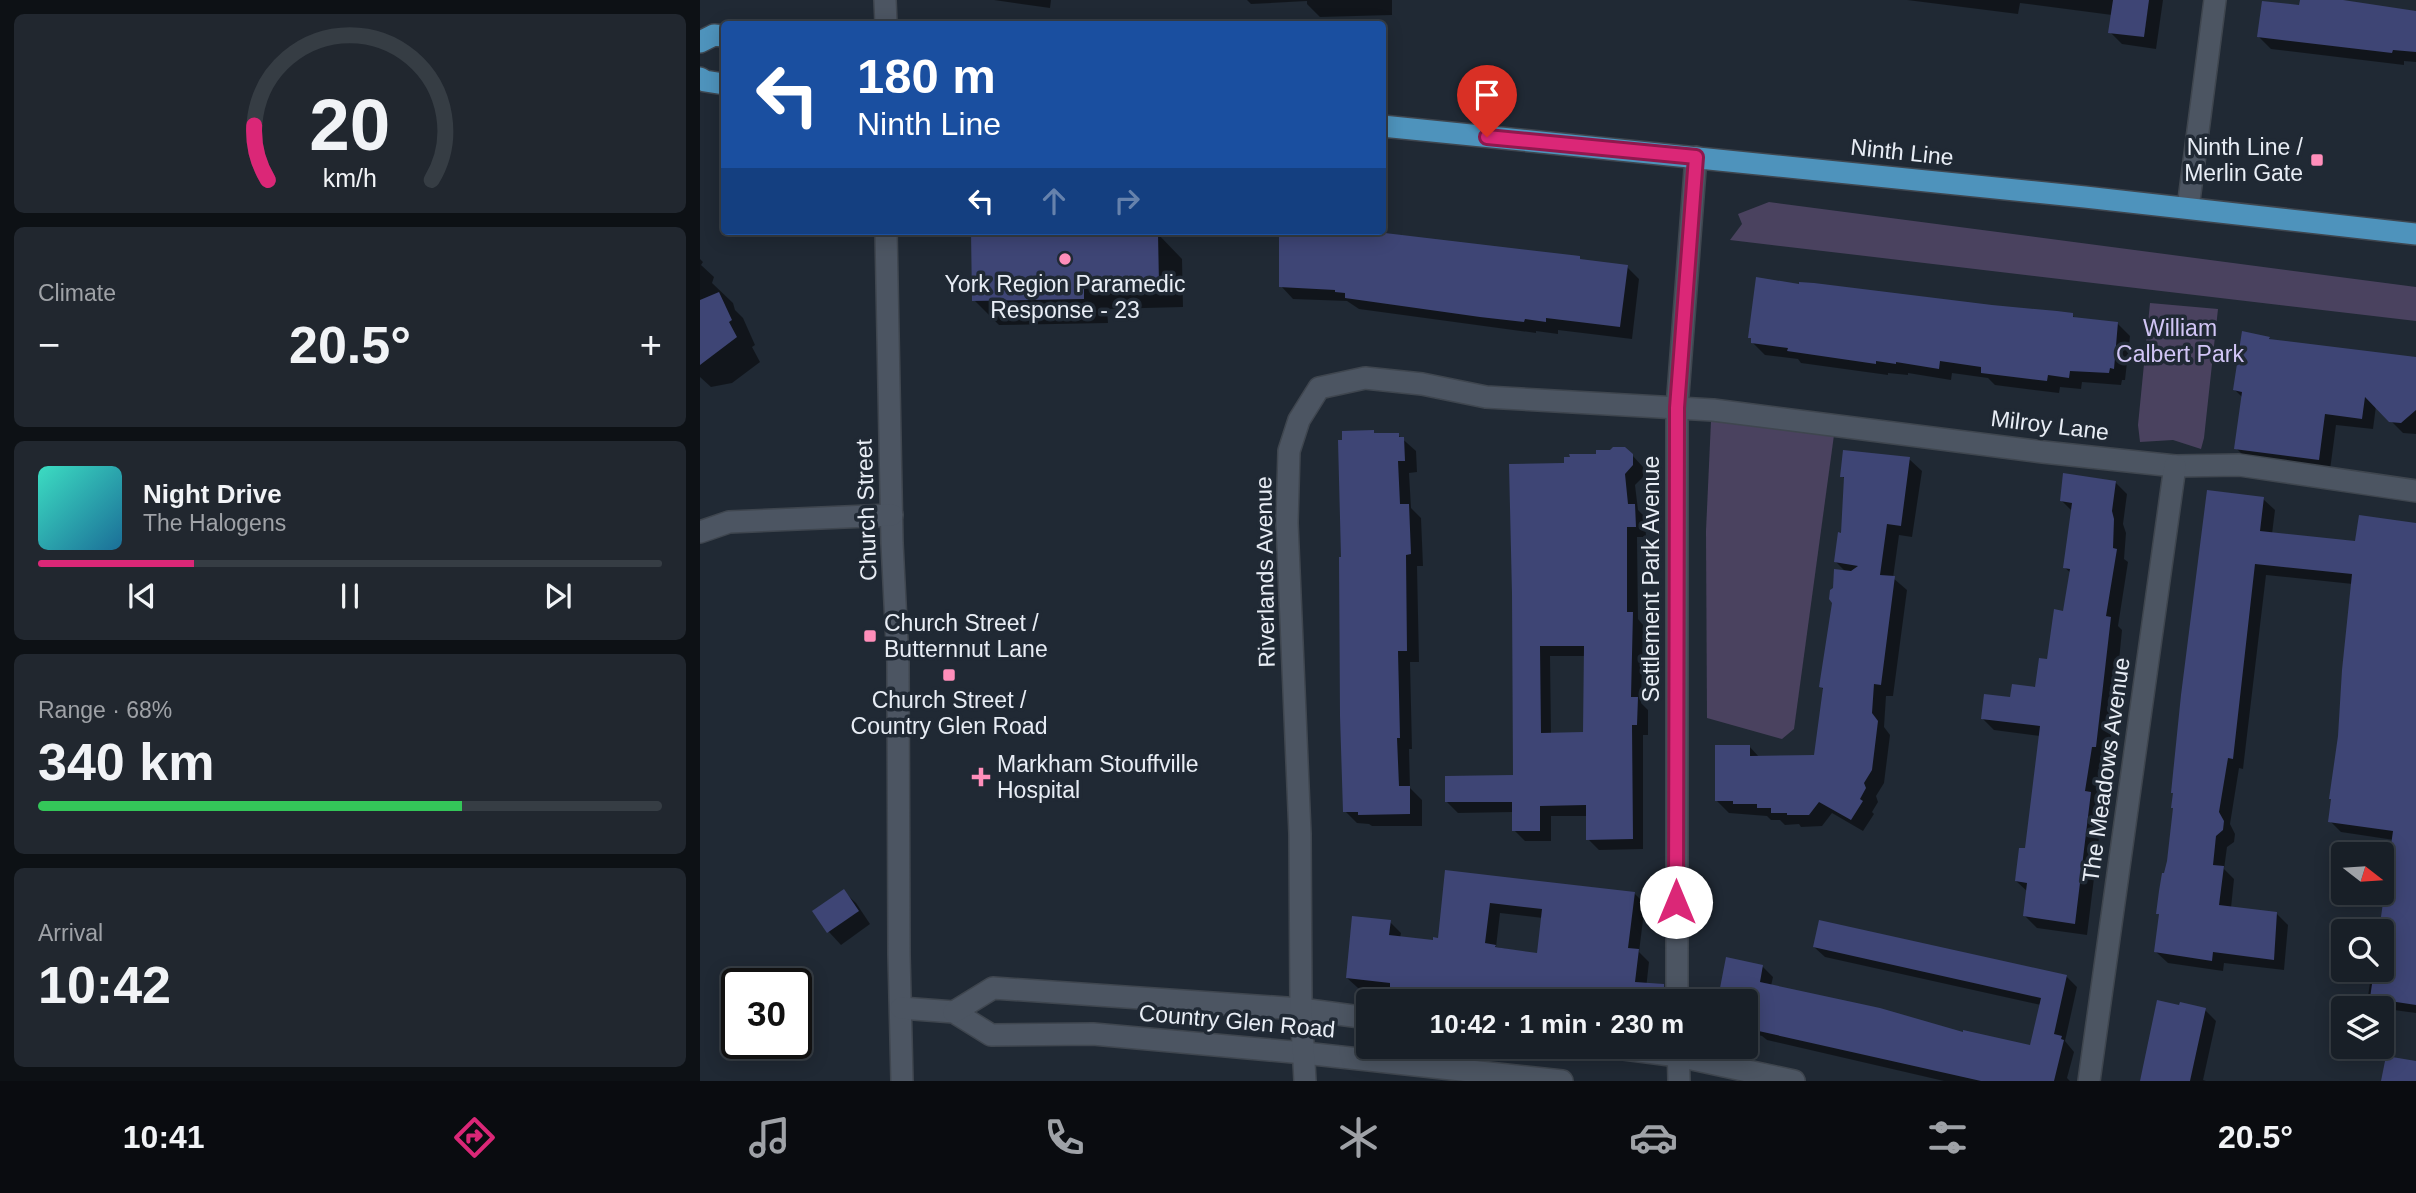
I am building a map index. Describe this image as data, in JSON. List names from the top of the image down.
{
  "streets": {
    "main road": ["Ninth Line"],
    "street": [
      "Milroy Lane",
      "Church Street",
      "Riverlands Avenue",
      "Settlement Park Avenue",
      "The Meadows Avenue",
      "Country Glen Road"
    ]
  },
  "crossings": [
    ["Ninth Line", "Settlement Park Avenue"],
    ["Milroy Lane", "Riverlands Avenue"],
    ["Milroy Lane", "Settlement Park Avenue"],
    ["Milroy Lane", "The Meadows Avenue"],
    ["Church Street", "Country Glen Road"],
    ["Riverlands Avenue", "Settlement Park Avenue"],
    ["Riverlands Avenue", "Country Glen Road"]
  ],
  "parks": ["William Calbert Park"],
  "places": {
    "transit": ["Ninth Line / Merlin Gate", "Church Street / Butternnut Lane", "Church Street / Country Glen Road"],
    "other": ["York Region Paramedic Response - 23"],
    "health": ["Markham Stouffville Hospital"]
  },
  "north": "right",
  "page": {
    "turn": ["180 m", "Ninth Line"],
    "tile": [
      "Climate",
      ["Range · 68%", "340 km"],
      ["Arrival", "10:42"]
    ],
    "heat": ["−", "20.5°", "+"],
    "song": ["Night Drive", "The Halogens"],
    "limit": "30",
    "trip": "10:42 · 1 min · 230 m",
    "tabs": ["10:41", "20.5°"],
    "gauge": ["20", "km/h"]
  }
}
